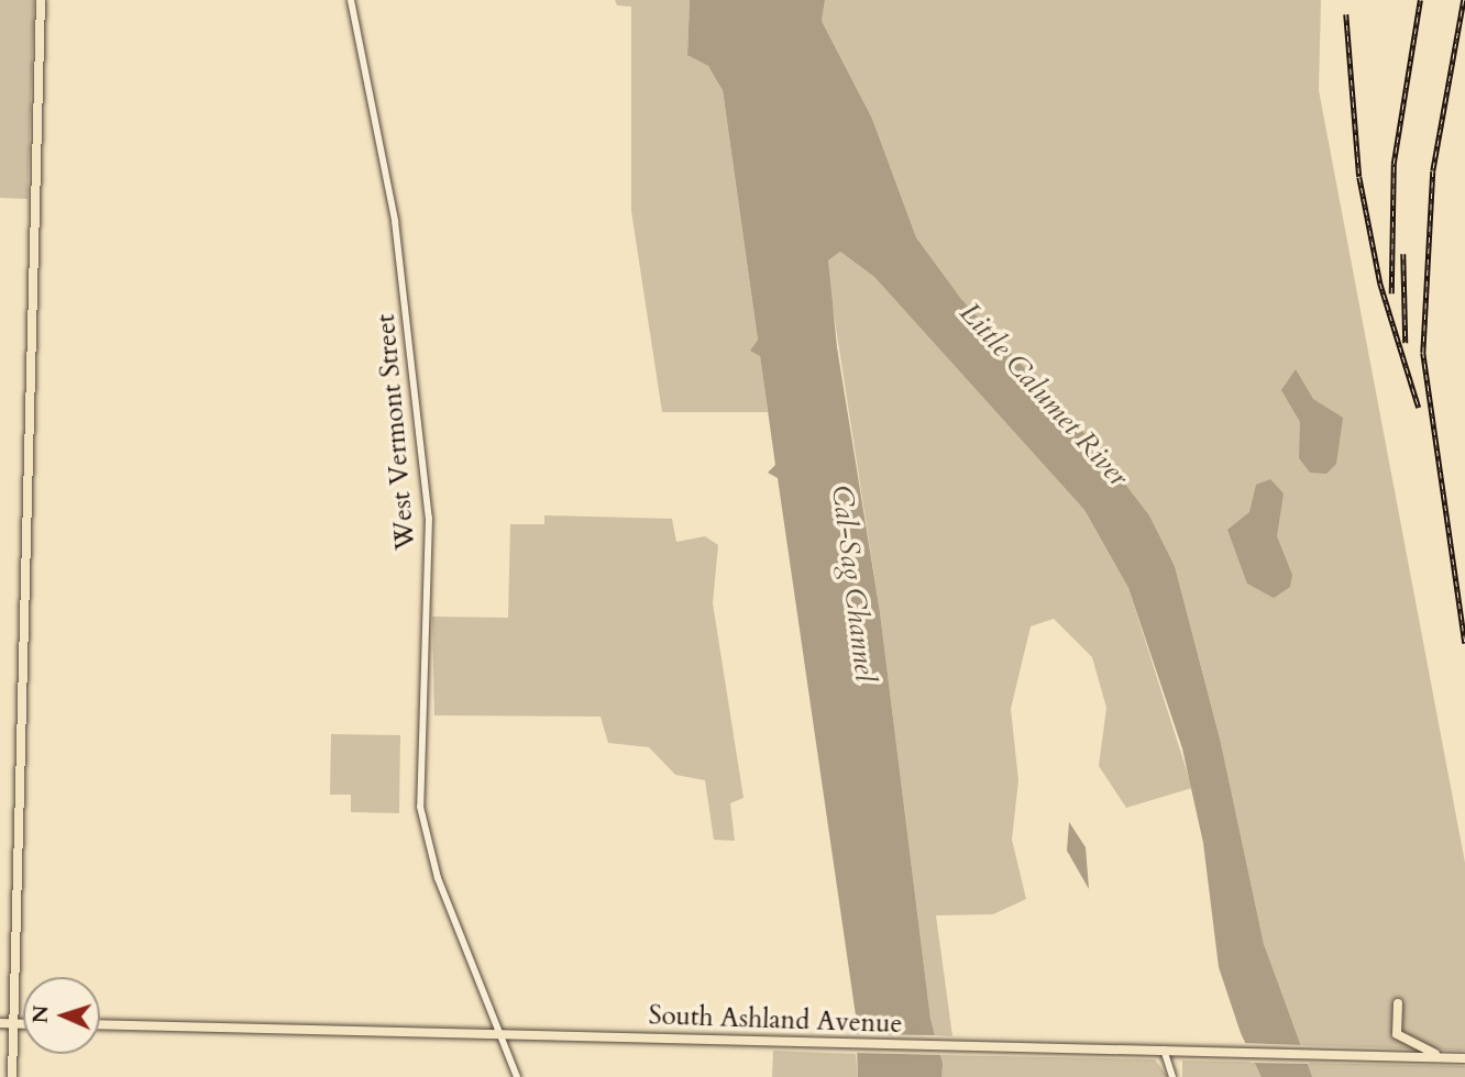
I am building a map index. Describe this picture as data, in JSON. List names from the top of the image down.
{
  "streets": {
    "main road": ["South Ashland Avenue"],
    "street": ["West Vermont Street"]
  },
  "crossings": [
    ["West Vermont Street", "South Ashland Avenue"]
  ],
  "water": ["Little Calumet River", "Cal-Sag Channel"],
  "north": "left"
}
